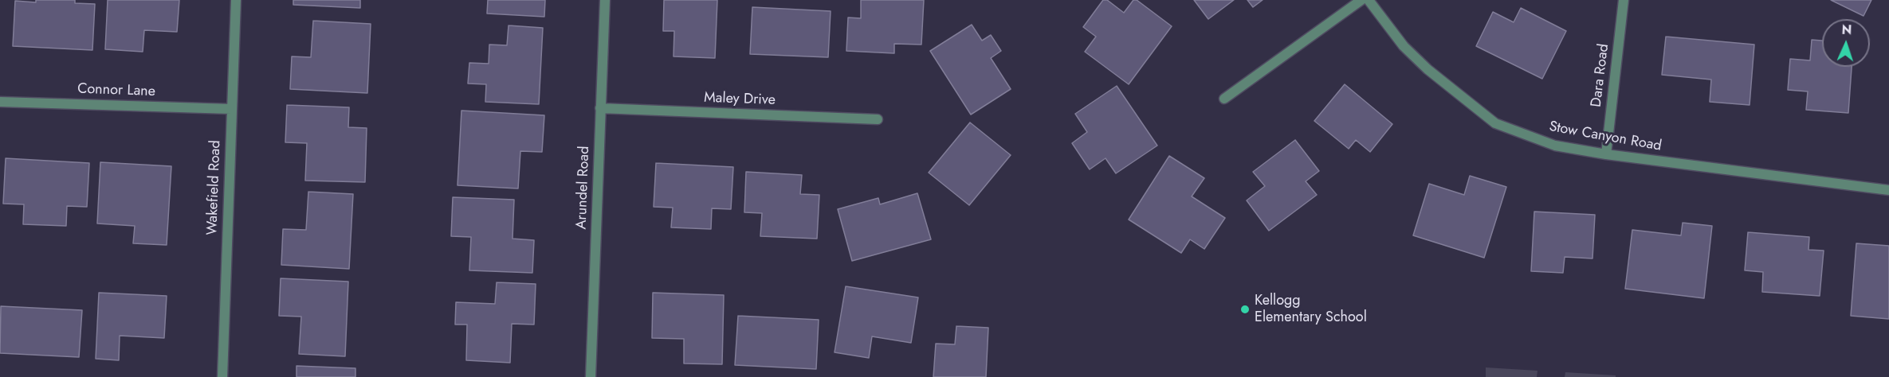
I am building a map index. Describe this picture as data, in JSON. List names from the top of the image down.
{
  "streets": {
    "street": [
      "Dara Road",
      "Connor Lane",
      "Maley Drive",
      "Stow Canyon Road",
      "Wakefield Road",
      "Arundel Road"
    ]
  },
  "crossings": [
    ["Dara Road", "Stow Canyon Road"],
    ["Connor Lane", "Wakefield Road"],
    ["Maley Drive", "Arundel Road"]
  ],
  "places": ["Kellogg Elementary School"],
  "north": "top"
}
